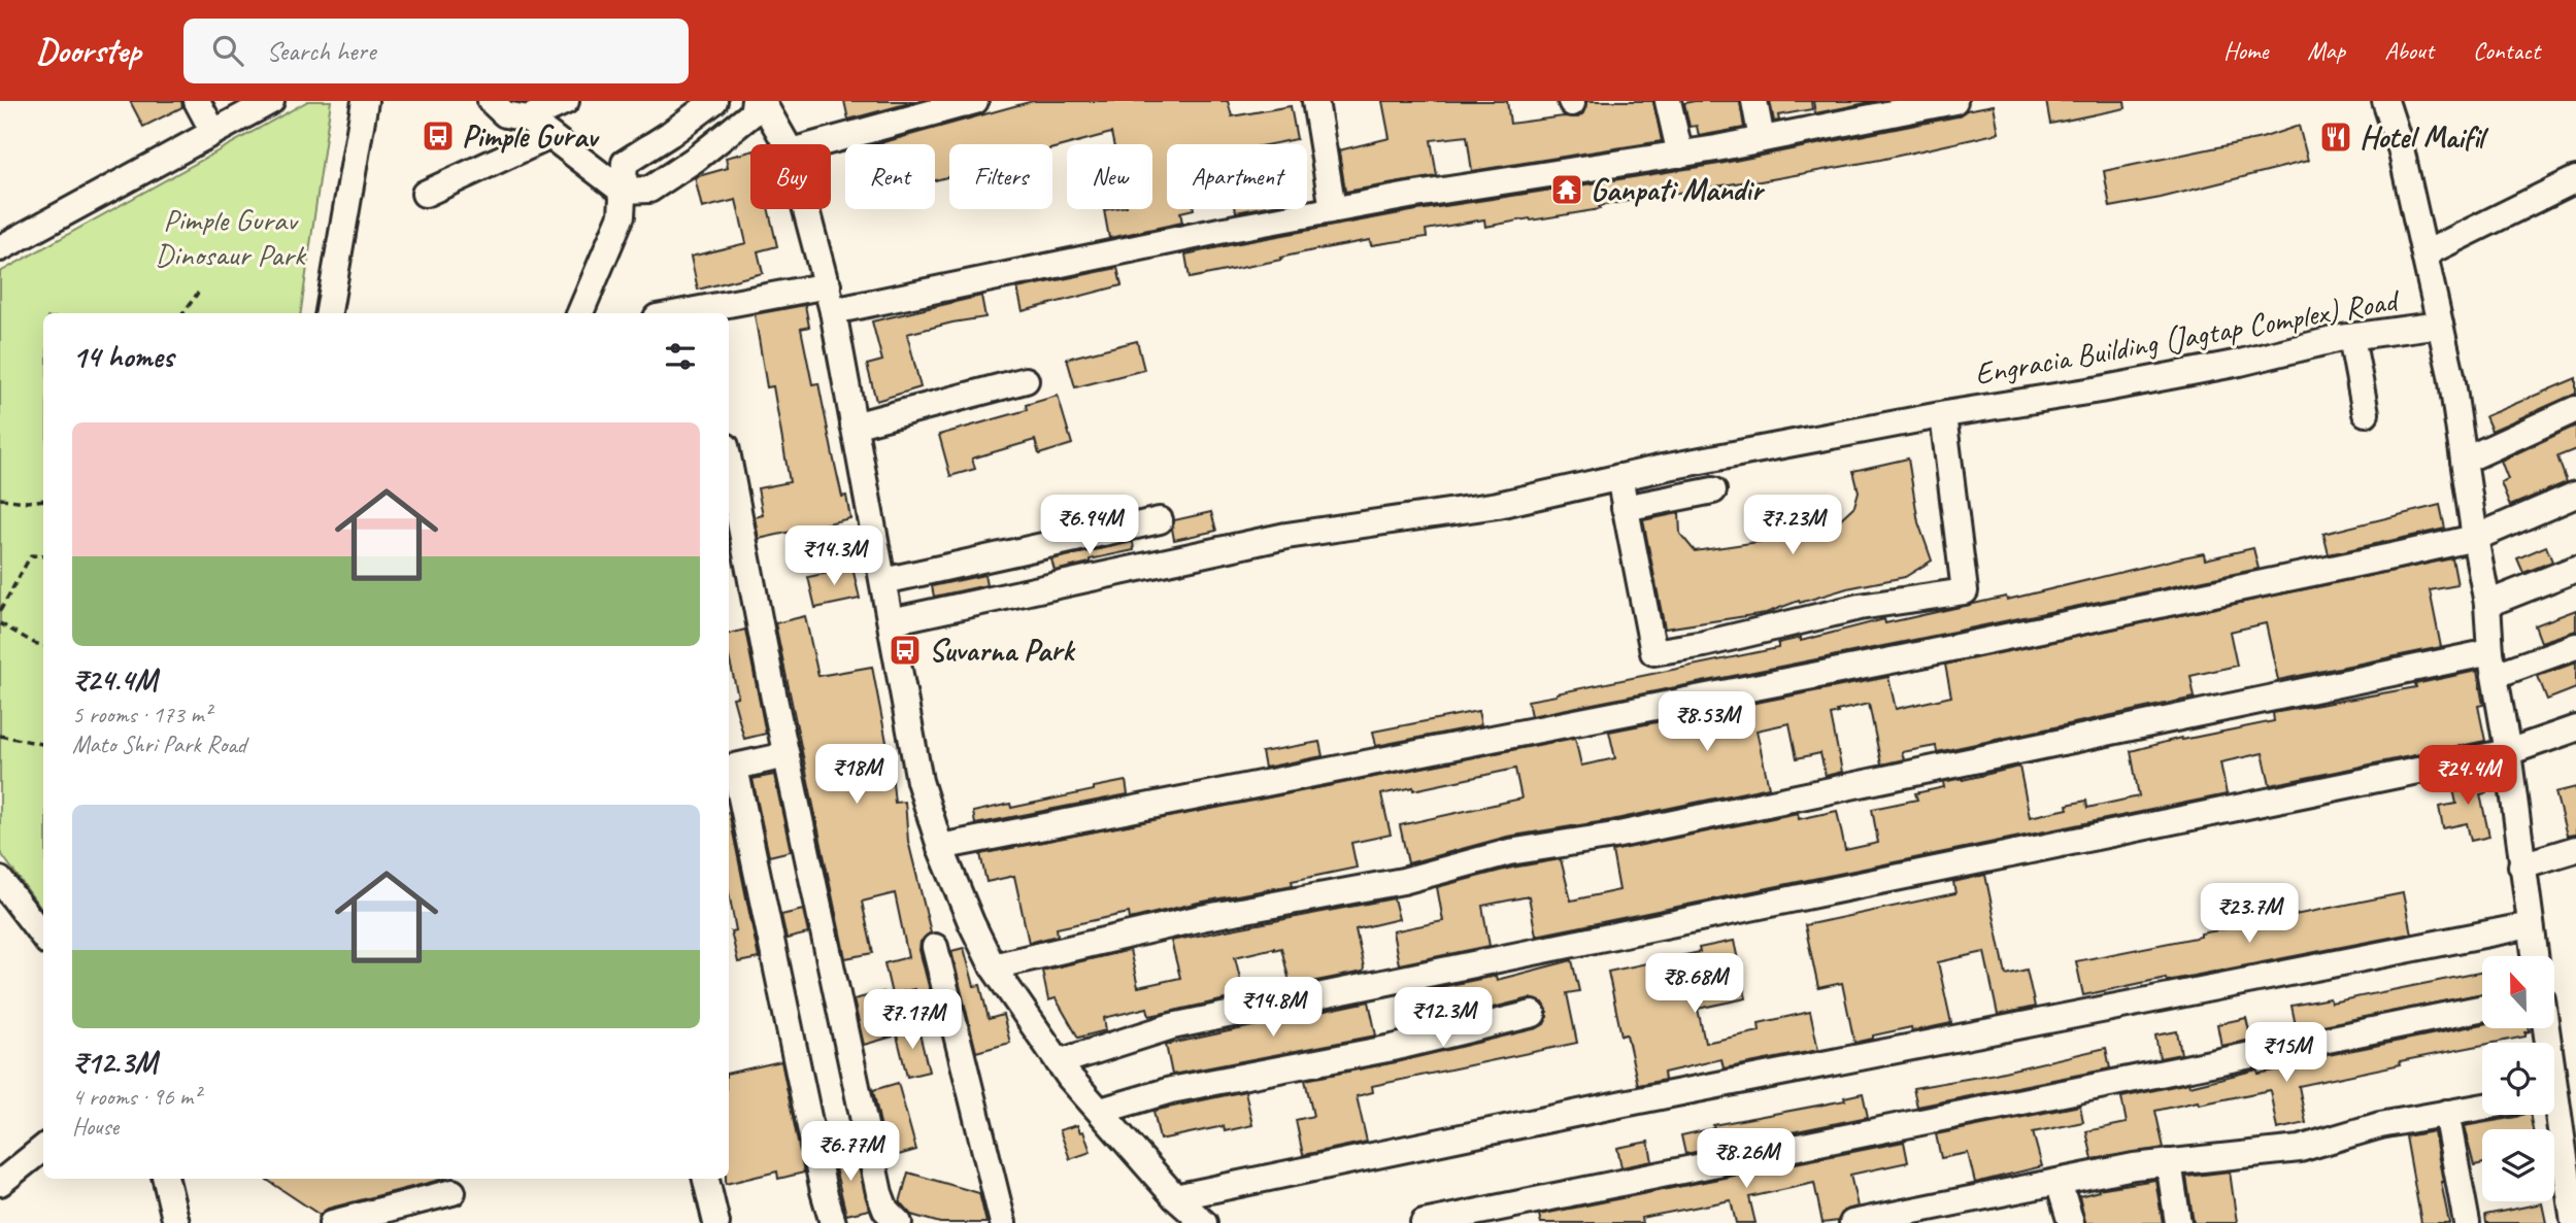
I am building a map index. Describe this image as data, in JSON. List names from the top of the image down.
{
  "streets": {
    "street": ["Engracia Building (Jagtap Complex) Road"]
  },
  "parks": ["Pimple Gurav Dinosaur Park"],
  "places": {
    "bus stop": ["Pimple Gurav", "Suvarna Park"],
    "restaurant": ["Hotel Maifil"],
    "temple": ["Ganpati Mandir"]
  },
  "north": "top",
  "page": {
    "header": "Doorstep",
    "search": "Search here",
    "nav": [
      "Home",
      "Map",
      "About",
      "Contact"
    ],
    "chip": [
      "Buy",
      "Rent",
      "Filters",
      "New",
      "Apartment"
    ],
    "heading": "14 homes",
    "list": [
      {
        "name": "₹24.4M",
        "note": "5 rooms · 173 m² · Mato Shri Park Road"
      },
      {
        "name": "₹12.3M",
        "note": "4 rooms · 96 m² · House"
      }
    ],
    "price": [
      "₹6.94M",
      "₹7.23M",
      "₹14.3M",
      "₹8.53M",
      "₹18M",
      "₹24.4M",
      "₹23.7M",
      "₹8.68M",
      "₹14.8M",
      "₹12.3M",
      "₹7.17M",
      "₹15M",
      "₹6.77M",
      "₹8.26M"
    ]
  }
}
